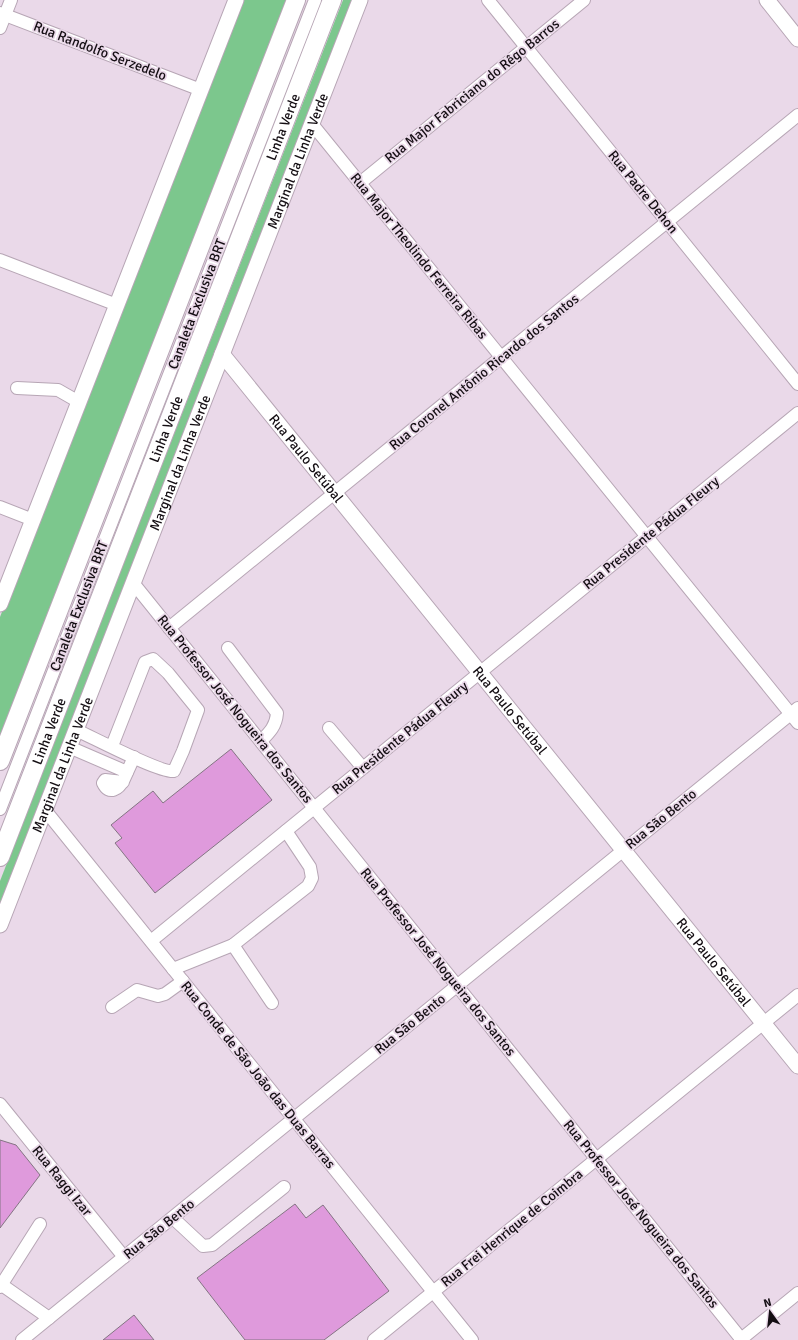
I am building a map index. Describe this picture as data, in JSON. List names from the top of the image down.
{
  "streets": {
    "highway": ["Linha Verde"],
    "main road": ["Marginal da Linha Verde", "Rua Paulo Setúbal"],
    "street": [
      "Rua Randolfo Serzedelo",
      "Rua Major Fabriciano do Rêgo Barros",
      "Rua Padre Dehon",
      "Rua Major Theolindo Ferreira Ribas",
      "Canaleta Exclusiva BRT",
      "Rua Coronel Antônio Ricardo dos Santos",
      "Rua Presidente Pádua Fleury",
      "Rua Professor José Nogueira dos Santos",
      "Rua São Bento",
      "Rua Conde de São João das Duas Barras",
      "Rua Raggi Izar",
      "Rua Frei Henrique de Coimbra"
    ]
  },
  "crossings": [
    ["Rua Major Fabriciano do Rêgo Barros", "Rua Padre Dehon"],
    ["Rua Major Fabriciano do Rêgo Barros", "Rua Major Theolindo Ferreira Ribas"],
    ["Marginal da Linha Verde", "Rua Major Theolindo Ferreira Ribas"],
    ["Marginal da Linha Verde", "Rua Paulo Setúbal"],
    ["Marginal da Linha Verde", "Rua Professor José Nogueira dos Santos"],
    ["Marginal da Linha Verde", "Rua Conde de São João das Duas Barras"],
    ["Rua Padre Dehon", "Rua Coronel Antônio Ricardo dos Santos"],
    ["Rua Major Theolindo Ferreira Ribas", "Rua Coronel Antônio Ricardo dos Santos"],
    ["Rua Major Theolindo Ferreira Ribas", "Rua Presidente Pádua Fleury"],
    ["Rua Major Theolindo Ferreira Ribas", "Rua São Bento"],
    ["Rua Coronel Antônio Ricardo dos Santos", "Rua Paulo Setúbal"],
    ["Rua Coronel Antônio Ricardo dos Santos", "Rua Professor José Nogueira dos Santos"],
    ["Rua Paulo Setúbal", "Rua Presidente Pádua Fleury"],
    ["Rua Paulo Setúbal", "Rua São Bento"],
    ["Rua Paulo Setúbal", "Rua Frei Henrique de Coimbra"],
    ["Rua Presidente Pádua Fleury", "Rua Professor José Nogueira dos Santos"],
    ["Rua Presidente Pádua Fleury", "Rua Conde de São João das Duas Barras"],
    ["Rua Professor José Nogueira dos Santos", "Rua São Bento"],
    ["Rua Professor José Nogueira dos Santos", "Rua Frei Henrique de Coimbra"],
    ["Rua São Bento", "Rua Conde de São João das Duas Barras"],
    ["Rua São Bento", "Rua Raggi Izar"],
    ["Rua Conde de São João das Duas Barras", "Rua Frei Henrique de Coimbra"]
  ],
  "north": "top"
}
